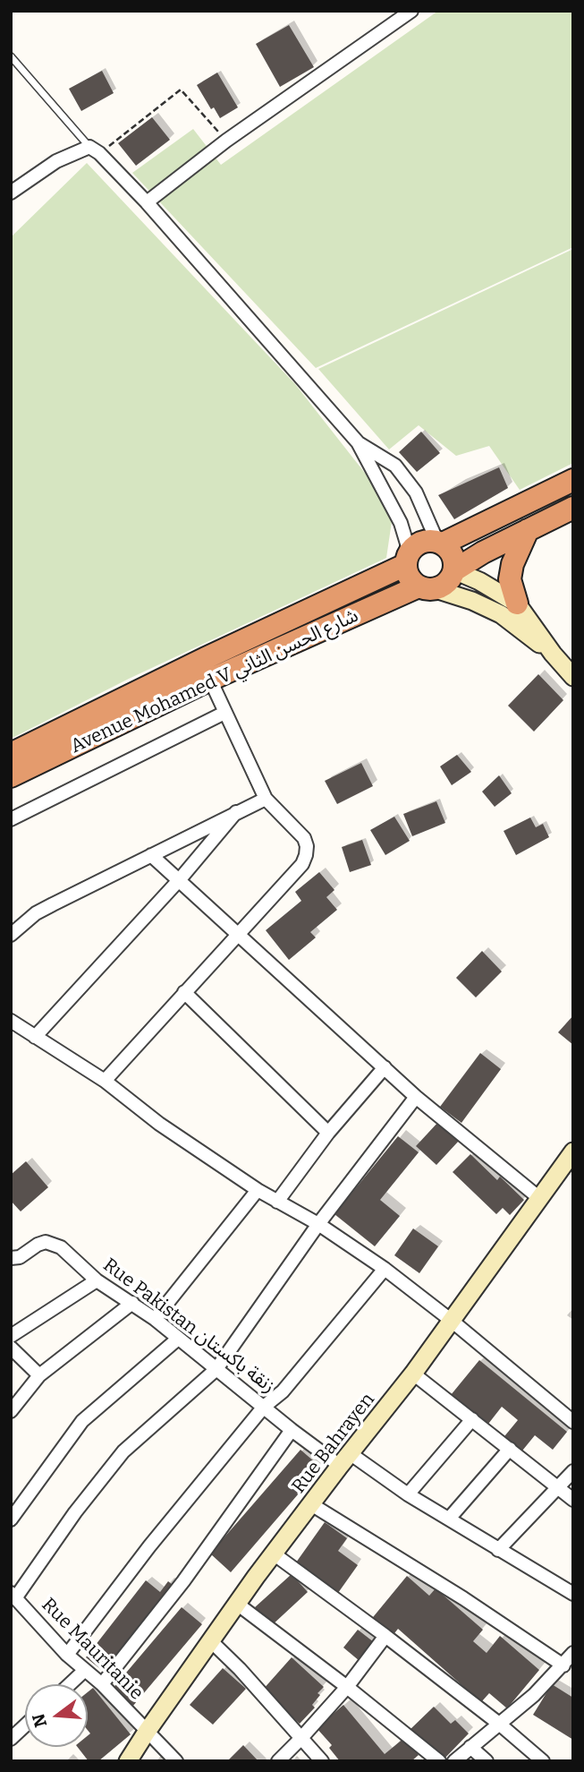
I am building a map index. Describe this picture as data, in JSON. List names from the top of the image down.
{
  "streets": {
    "highway": ["Avenue Mohamed V شارع الحسن الثاني"],
    "street": ["Rue Pakistan زنقة باكستان", "Rue Bahrayen", "Rue Mauritanie"]
  },
  "crossings": [
    ["Rue Pakistan زنقة باكستان", "Rue Bahrayen"],
    ["Rue Bahrayen", "Rue Mauritanie"]
  ],
  "north": "left"
}
